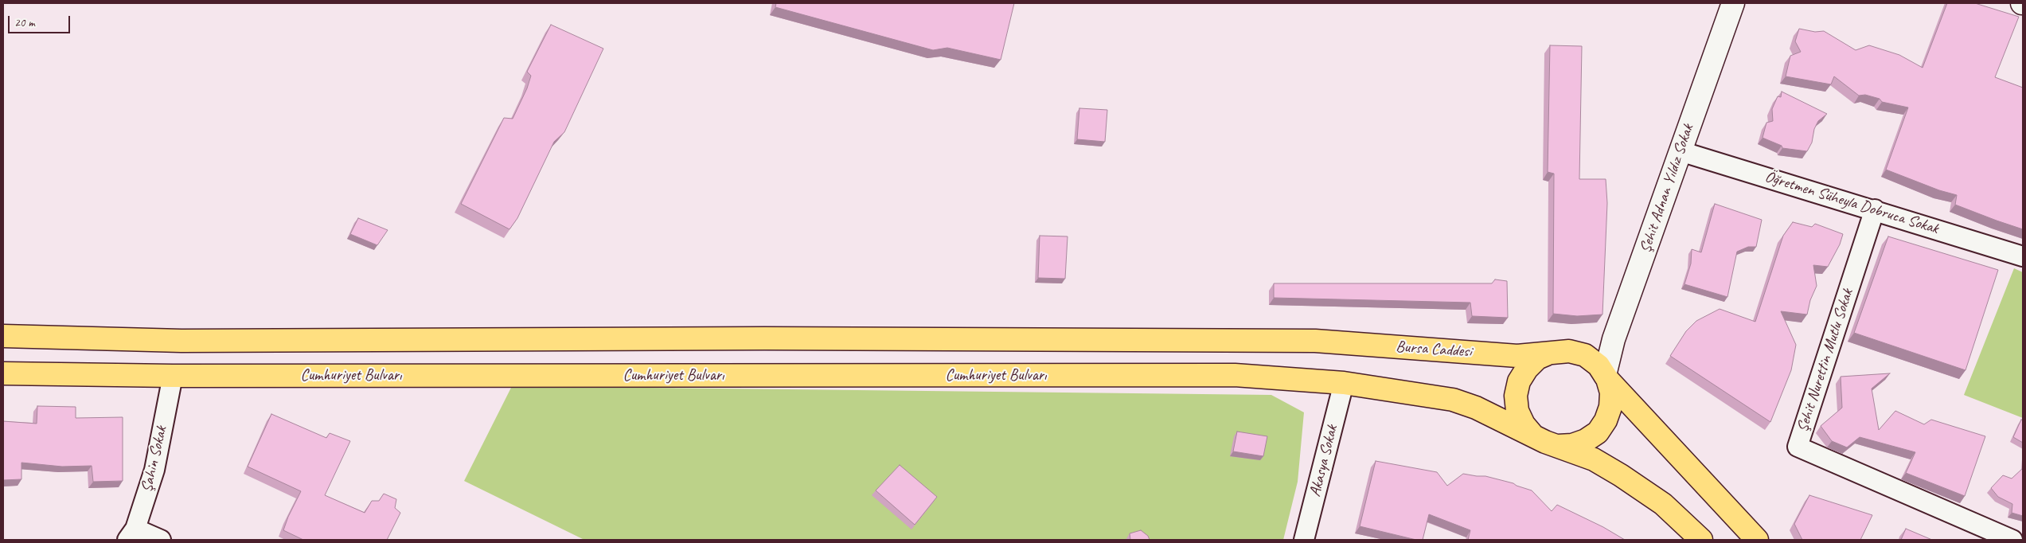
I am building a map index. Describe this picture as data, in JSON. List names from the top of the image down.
{
  "streets": {
    "main road": ["Bursa Caddesi", "Cumhuriyet Bulvarı"],
    "street": [
      "Şehit Adnan Yıldız Sokak",
      "Öğretmen Süheyla Dobruca Sokak",
      "Şehit Nurettin Mutlu Sokak",
      "Şahin Sokak",
      "Akasya Sokak"
    ]
  },
  "crossings": [
    ["Şehit Adnan Yıldız Sokak", "Öğretmen Süheyla Dobruca Sokak"],
    ["Şehit Adnan Yıldız Sokak", "Bursa Caddesi"],
    ["Öğretmen Süheyla Dobruca Sokak", "Şehit Nurettin Mutlu Sokak"],
    ["Bursa Caddesi", "Cumhuriyet Bulvarı"],
    ["Bursa Caddesi", "Akasya Sokak"],
    ["Cumhuriyet Bulvarı", "Şahin Sokak"],
    ["Cumhuriyet Bulvarı", "Akasya Sokak"]
  ],
  "scale_bar": "20 m"
}
